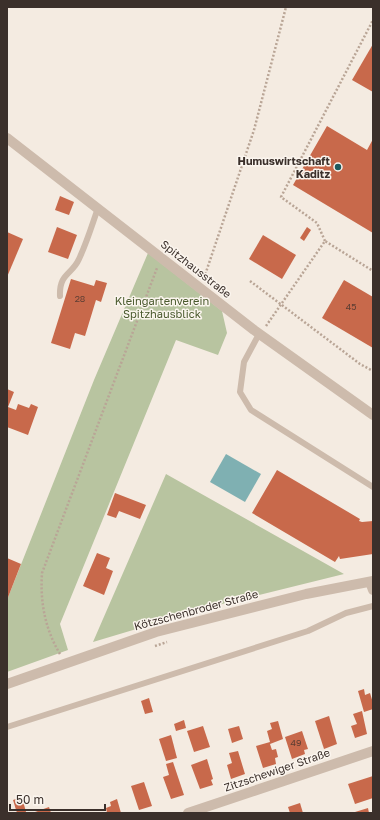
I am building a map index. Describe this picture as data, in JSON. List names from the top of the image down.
{
  "streets": {
    "street": ["Spitzhausstraße", "Kötzschenbroder Straße", "Zitzschewiger Straße"]
  },
  "parks": ["Kleingartenverein Spitzhausblick"],
  "places": ["Humuswirtschaft Kaditz"],
  "house_numbers": ["28", "45", "49"],
  "scale_bar": "50 m"
}
